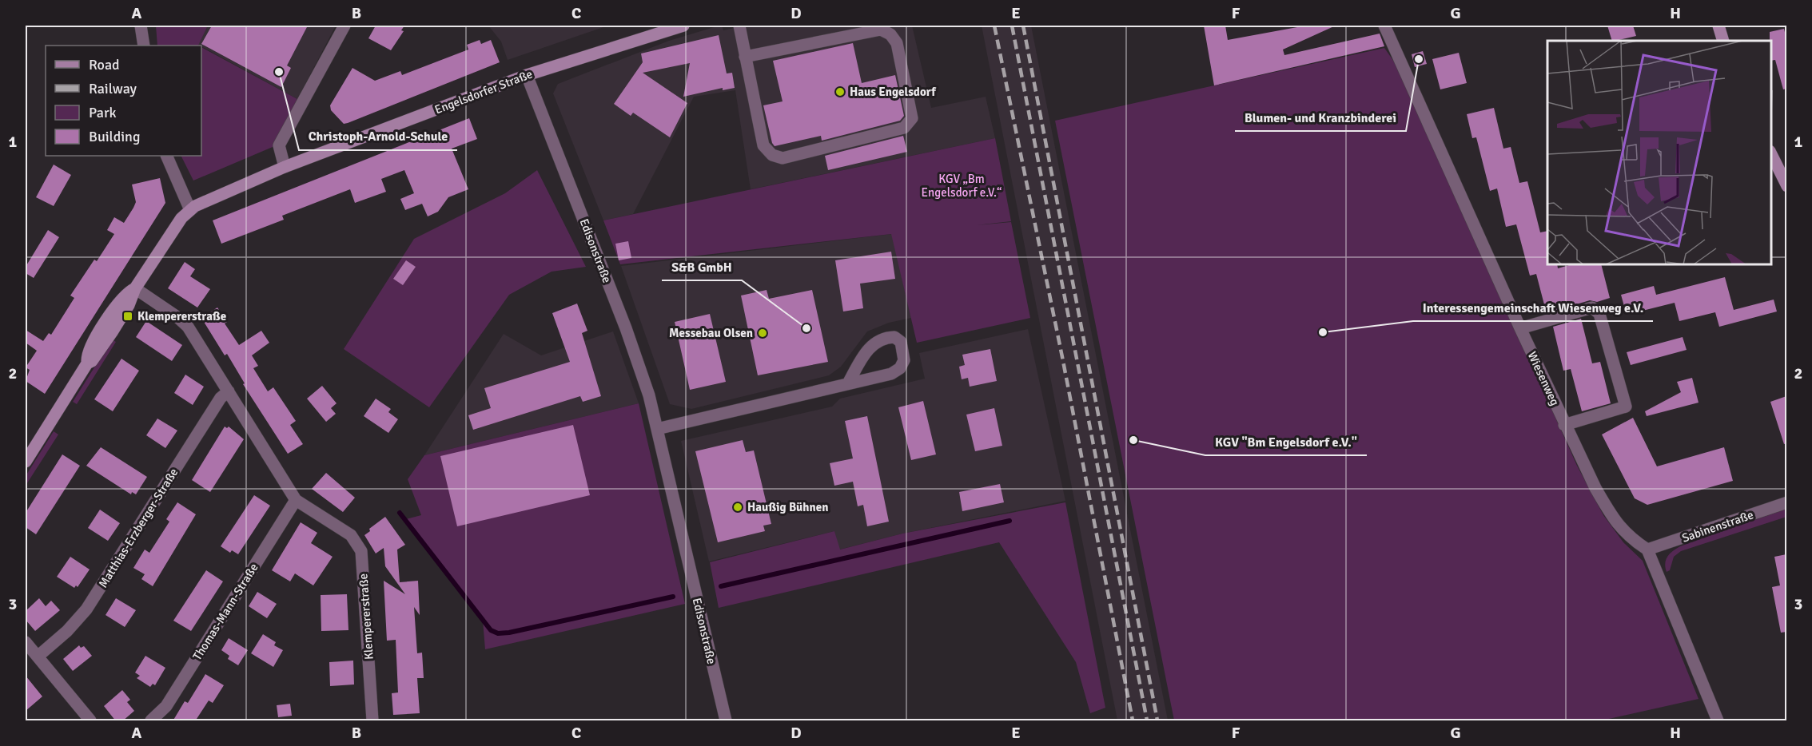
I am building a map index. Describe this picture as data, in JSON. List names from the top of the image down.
{
  "streets": {
    "street": [
      "Engelsdorfer Straße",
      "Edisonstraße",
      "Wiesenweg",
      "Sabinenstraße",
      "Matthias-Erzberger-Straße",
      "Thomas-Mann-Straße",
      "Klempererstraße"
    ]
  },
  "crossings": [
    ["Engelsdorfer Straße", "Edisonstraße"],
    ["Engelsdorfer Straße", "Klempererstraße"],
    ["Wiesenweg", "Sabinenstraße"],
    ["Matthias-Erzberger-Straße", "Klempererstraße"],
    ["Thomas-Mann-Straße", "Klempererstraße"]
  ],
  "parks": ["KGV „Bm Engelsdorf e.V.“"],
  "places": {
    "other": [
      "Blumen- und Kranzbinderei",
      "Christoph-Arnold-Schule",
      "Haus Engelsdorf",
      "S&B GmbH",
      "Interessengemeinschaft Wiesenweg e.V.",
      "Messebau Olsen",
      "KGV \"Bm Engelsdorf e.V.\"",
      "Haußig Bühnen"
    ],
    "transit": ["Klempererstraße"]
  },
  "legend": [
    "Road",
    "Railway",
    "Park",
    "Building"
  ],
  "grid": {
    "columns": [
      "A",
      "B",
      "C",
      "D",
      "E",
      "F",
      "G",
      "H"
    ],
    "rows": ["1", "2", "3"]
  }
}
